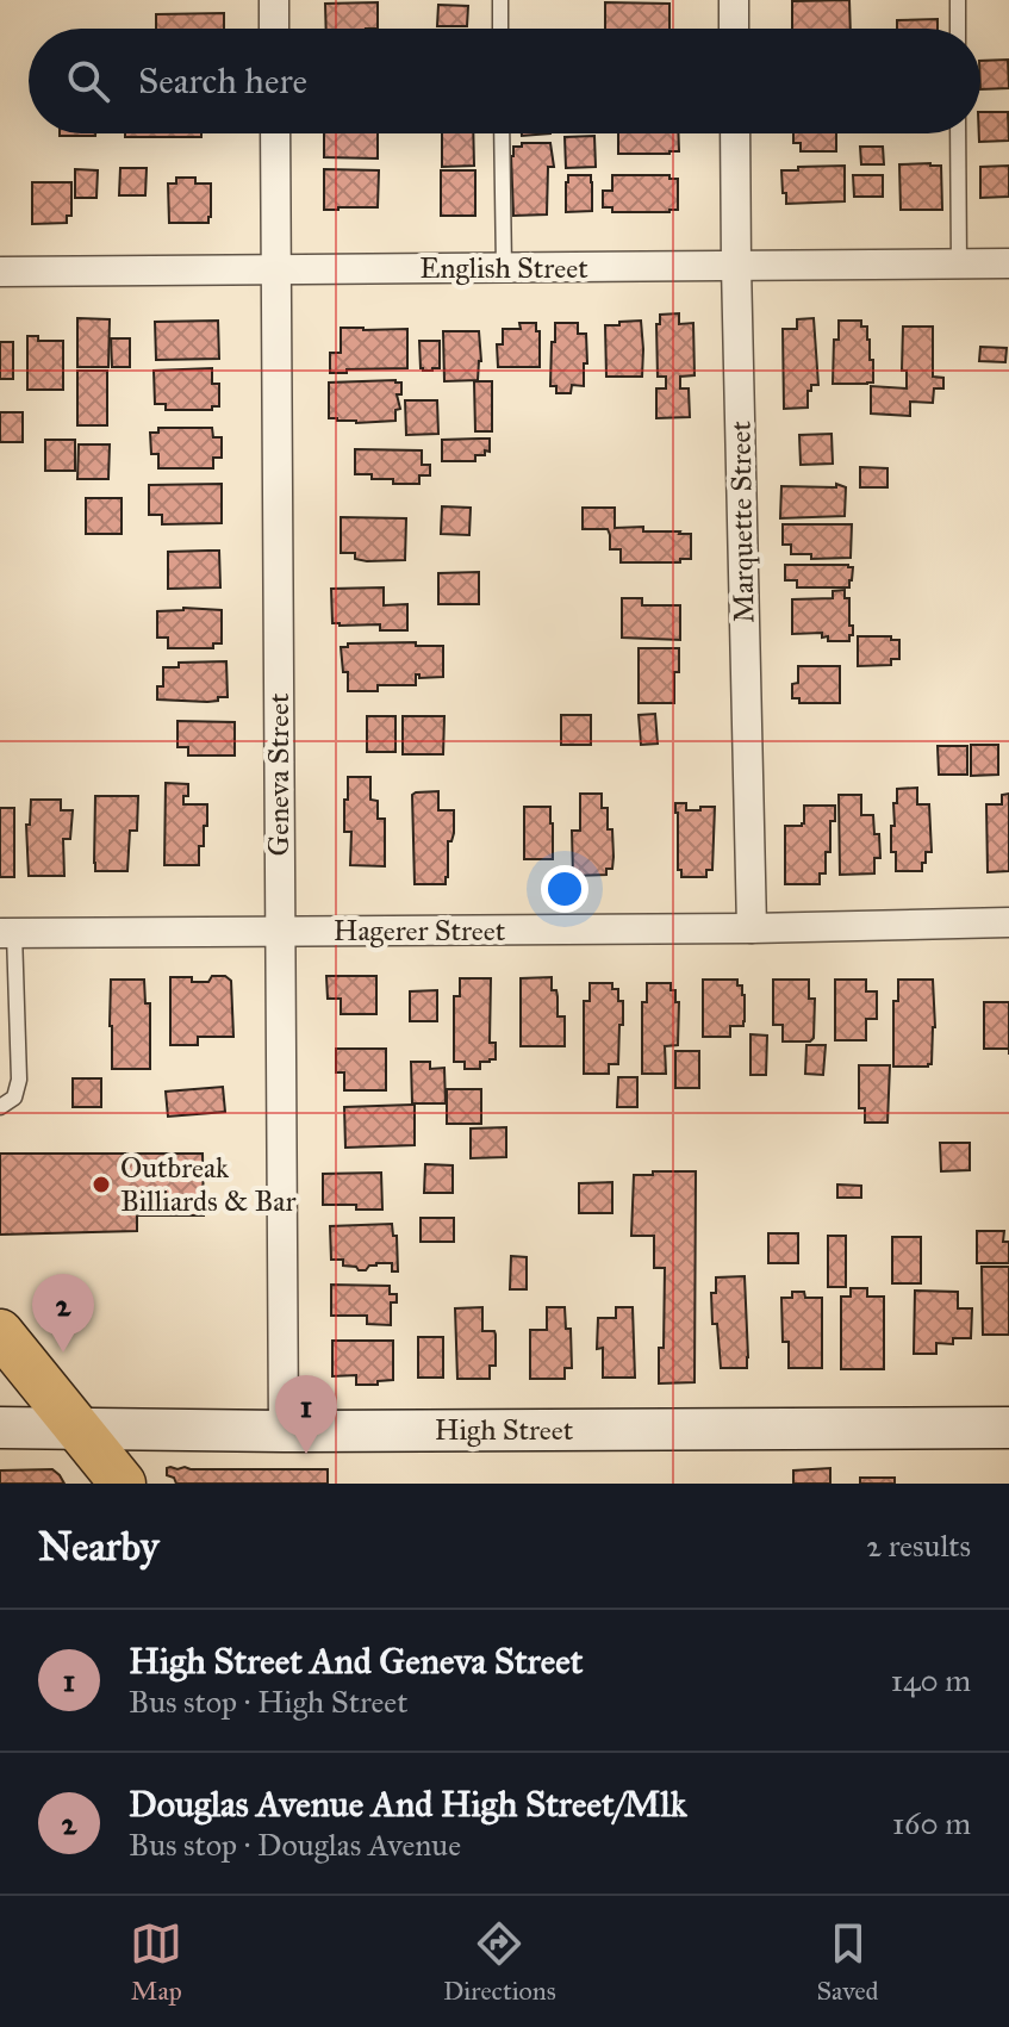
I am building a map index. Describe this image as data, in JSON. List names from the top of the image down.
{
  "streets": {
    "main road": ["High Street"],
    "street": [
      "English Street",
      "Marquette Street",
      "Geneva Street",
      "Hagerer Street"
    ]
  },
  "crossings": [
    ["English Street", "Marquette Street"],
    ["English Street", "Geneva Street"],
    ["Marquette Street", "Hagerer Street"],
    ["Geneva Street", "Hagerer Street"],
    ["Geneva Street", "High Street"]
  ],
  "places": ["Outbreak Billiards & Bar"],
  "page": {
    "search": "Search here",
    "pins": ["2", "1"],
    "heading": ["Nearby", "2 results"],
    "list": [
      {
        "mark": "1",
        "name": "High Street And Geneva Street",
        "note": "Bus stop · High Street",
        "value": "140 m"
      },
      {
        "mark": "2",
        "name": "Douglas Avenue And High Street/Mlk",
        "note": "Bus stop · Douglas Avenue",
        "value": "160 m"
      }
    ],
    "nav": ["Map", "Directions", "Saved"]
  }
}
